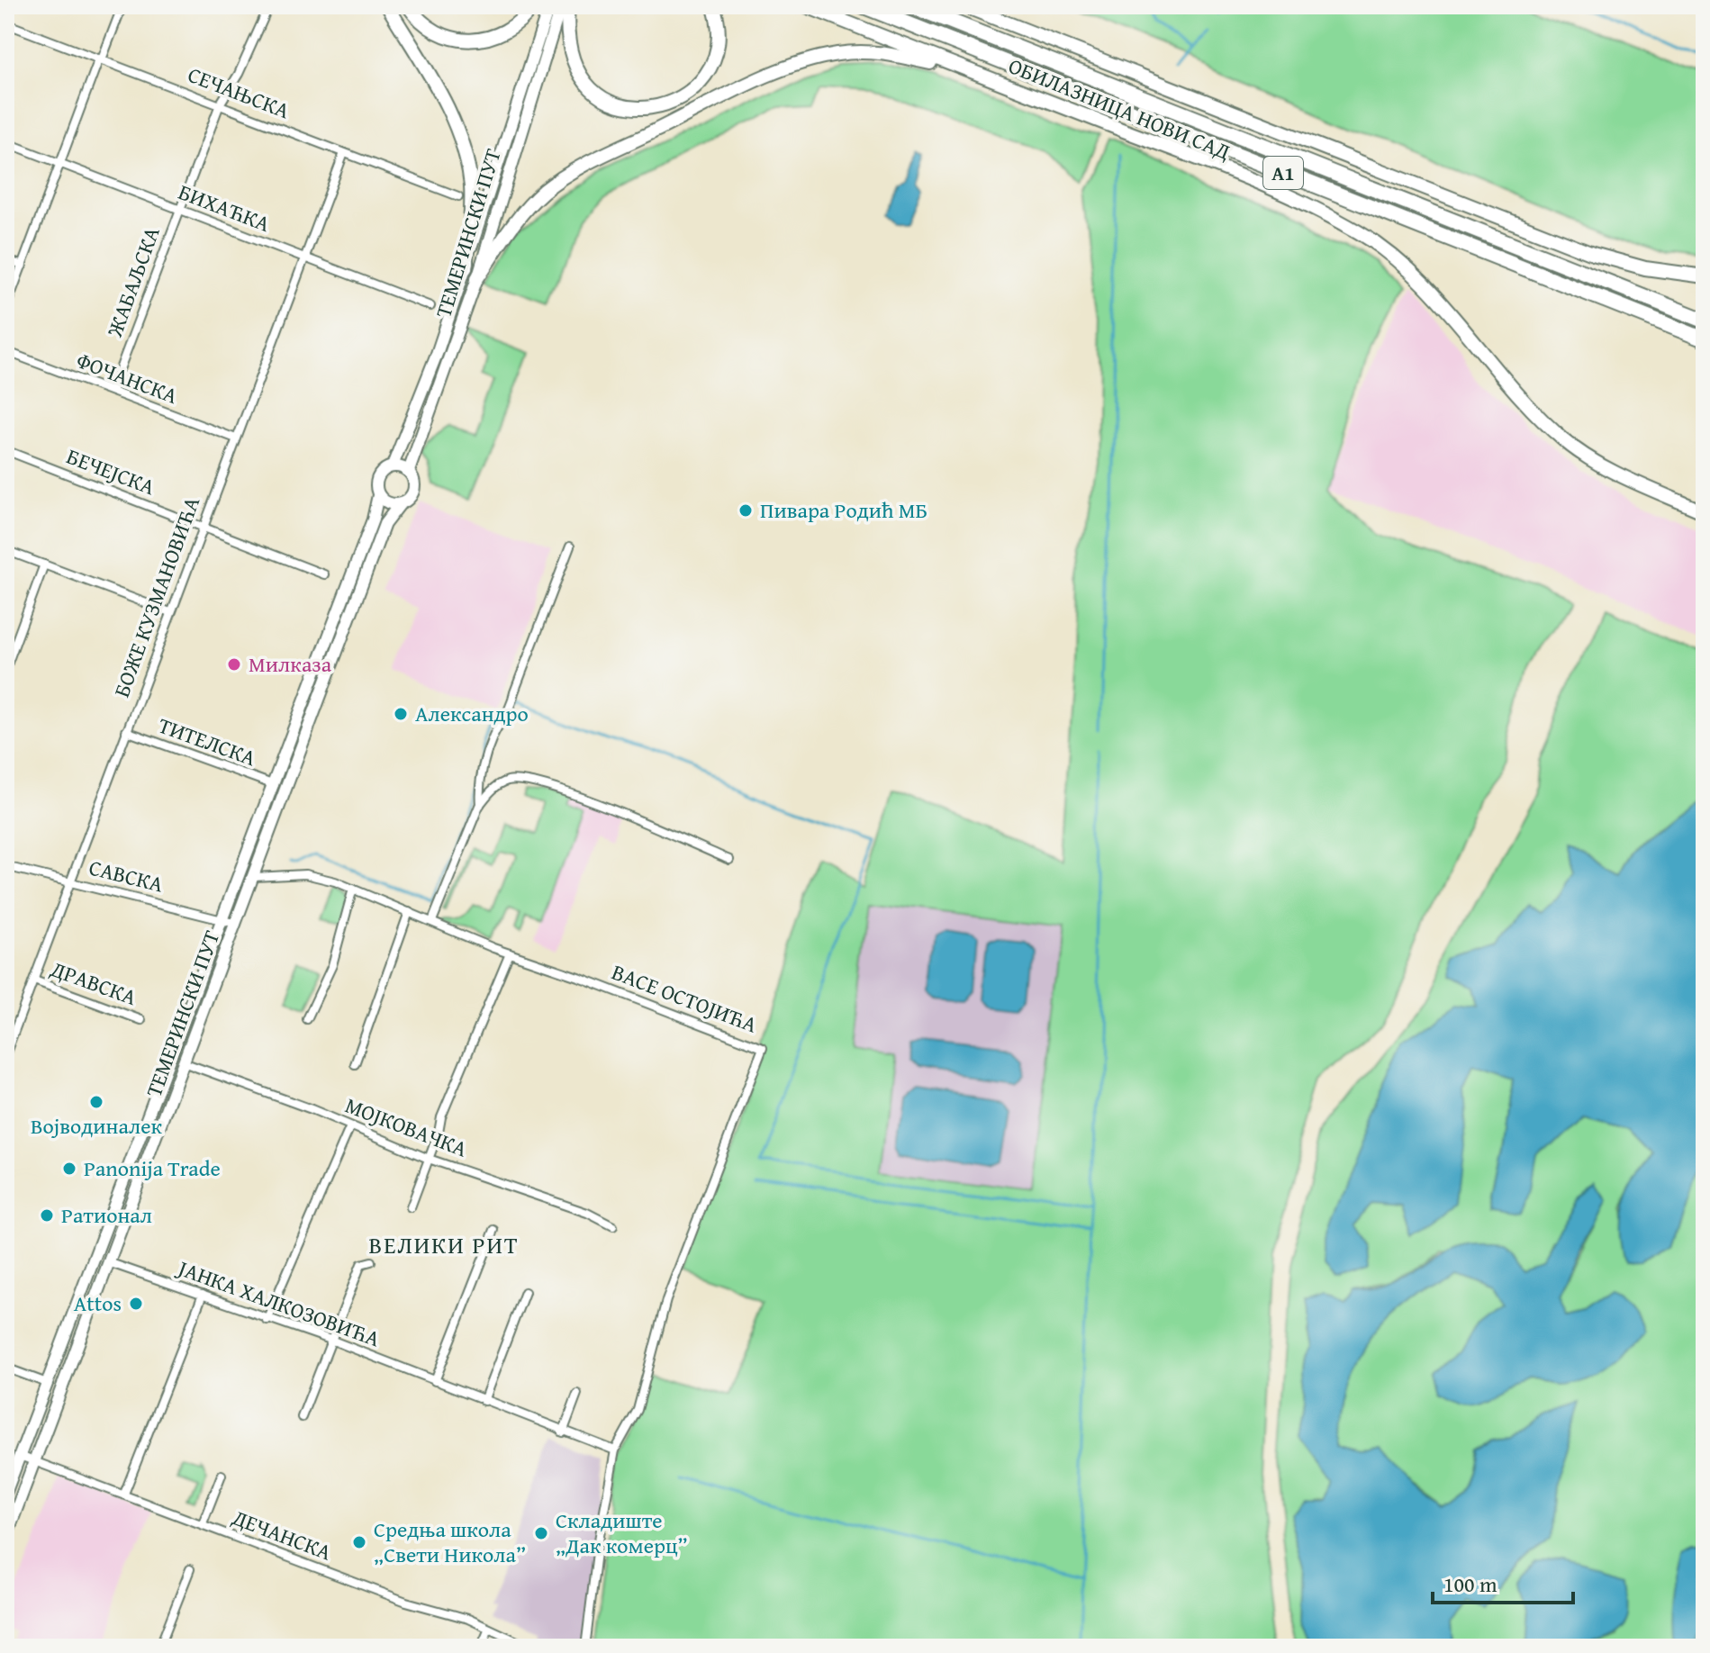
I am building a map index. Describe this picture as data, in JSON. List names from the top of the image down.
{
  "streets": {
    "highway": ["A1"],
    "main road": ["ОБИЛАЗНИЦА НОВИ САД", "ТЕМЕРИНСКИ ПУТ"],
    "street": [
      "СЕЧАЊСКА",
      "БИХАЋКА",
      "ЖАБАЉСКА",
      "ФОЧАНСКА",
      "БЕЧЕЈСКА",
      "БОЖЕ КУЗМАНОВИЋА",
      "ТИТЕЛСКА",
      "САВСКА",
      "ДРАВСКА",
      "ВАСЕ ОСТОЈИЋА",
      "МОЈКОВАЧКА",
      "ЈАНКА ХАЛКОЗОВИЋА",
      "ДЕЧАНСКА"
    ]
  },
  "crossings": [
    ["СЕЧАЊСКА", "ЖАБАЉСКА"],
    ["СЕЧАЊСКА", "БОЖЕ КУЗМАНОВИЋА"],
    ["БИХАЋКА", "ЖАБАЉСКА"],
    ["БИХАЋКА", "БОЖЕ КУЗМАНОВИЋА"],
    ["ТЕМЕРИНСКИ ПУТ", "ТИТЕЛСКА"],
    ["ТЕМЕРИНСКИ ПУТ", "САВСКА"],
    ["ТЕМЕРИНСКИ ПУТ", "ВАСЕ ОСТОЈИЋА"],
    ["ТЕМЕРИНСКИ ПУТ", "МОЈКОВАЧКА"],
    ["ТЕМЕРИНСКИ ПУТ", "ЈАНКА ХАЛКОЗОВИЋА"],
    ["ТЕМЕРИНСКИ ПУТ", "ДЕЧАНСКА"],
    ["ЖАБАЉСКА", "ФОЧАНСКА"],
    ["ФОЧАНСКА", "БОЖЕ КУЗМАНОВИЋА"],
    ["БЕЧЕЈСКА", "БОЖЕ КУЗМАНОВИЋА"],
    ["БОЖЕ КУЗМАНОВИЋА", "ТИТЕЛСКА"],
    ["БОЖЕ КУЗМАНОВИЋА", "САВСКА"],
    ["БОЖЕ КУЗМАНОВИЋА", "ДРАВСКА"],
    ["ВАСЕ ОСТОЈИЋА", "ЈАНКА ХАЛКОЗОВИЋА"]
  ],
  "districts": ["ВЕЛИКИ РИТ"],
  "places": [
    "Пивара Родић МБ",
    "Милказа",
    "Александро",
    "Војводиналек",
    "Panonija Trade",
    "Ратионал",
    "Attos",
    "Складиште „Дак комерц”",
    "Средња школа „Свети Никола”"
  ],
  "scale_bar": "100 m"
}
